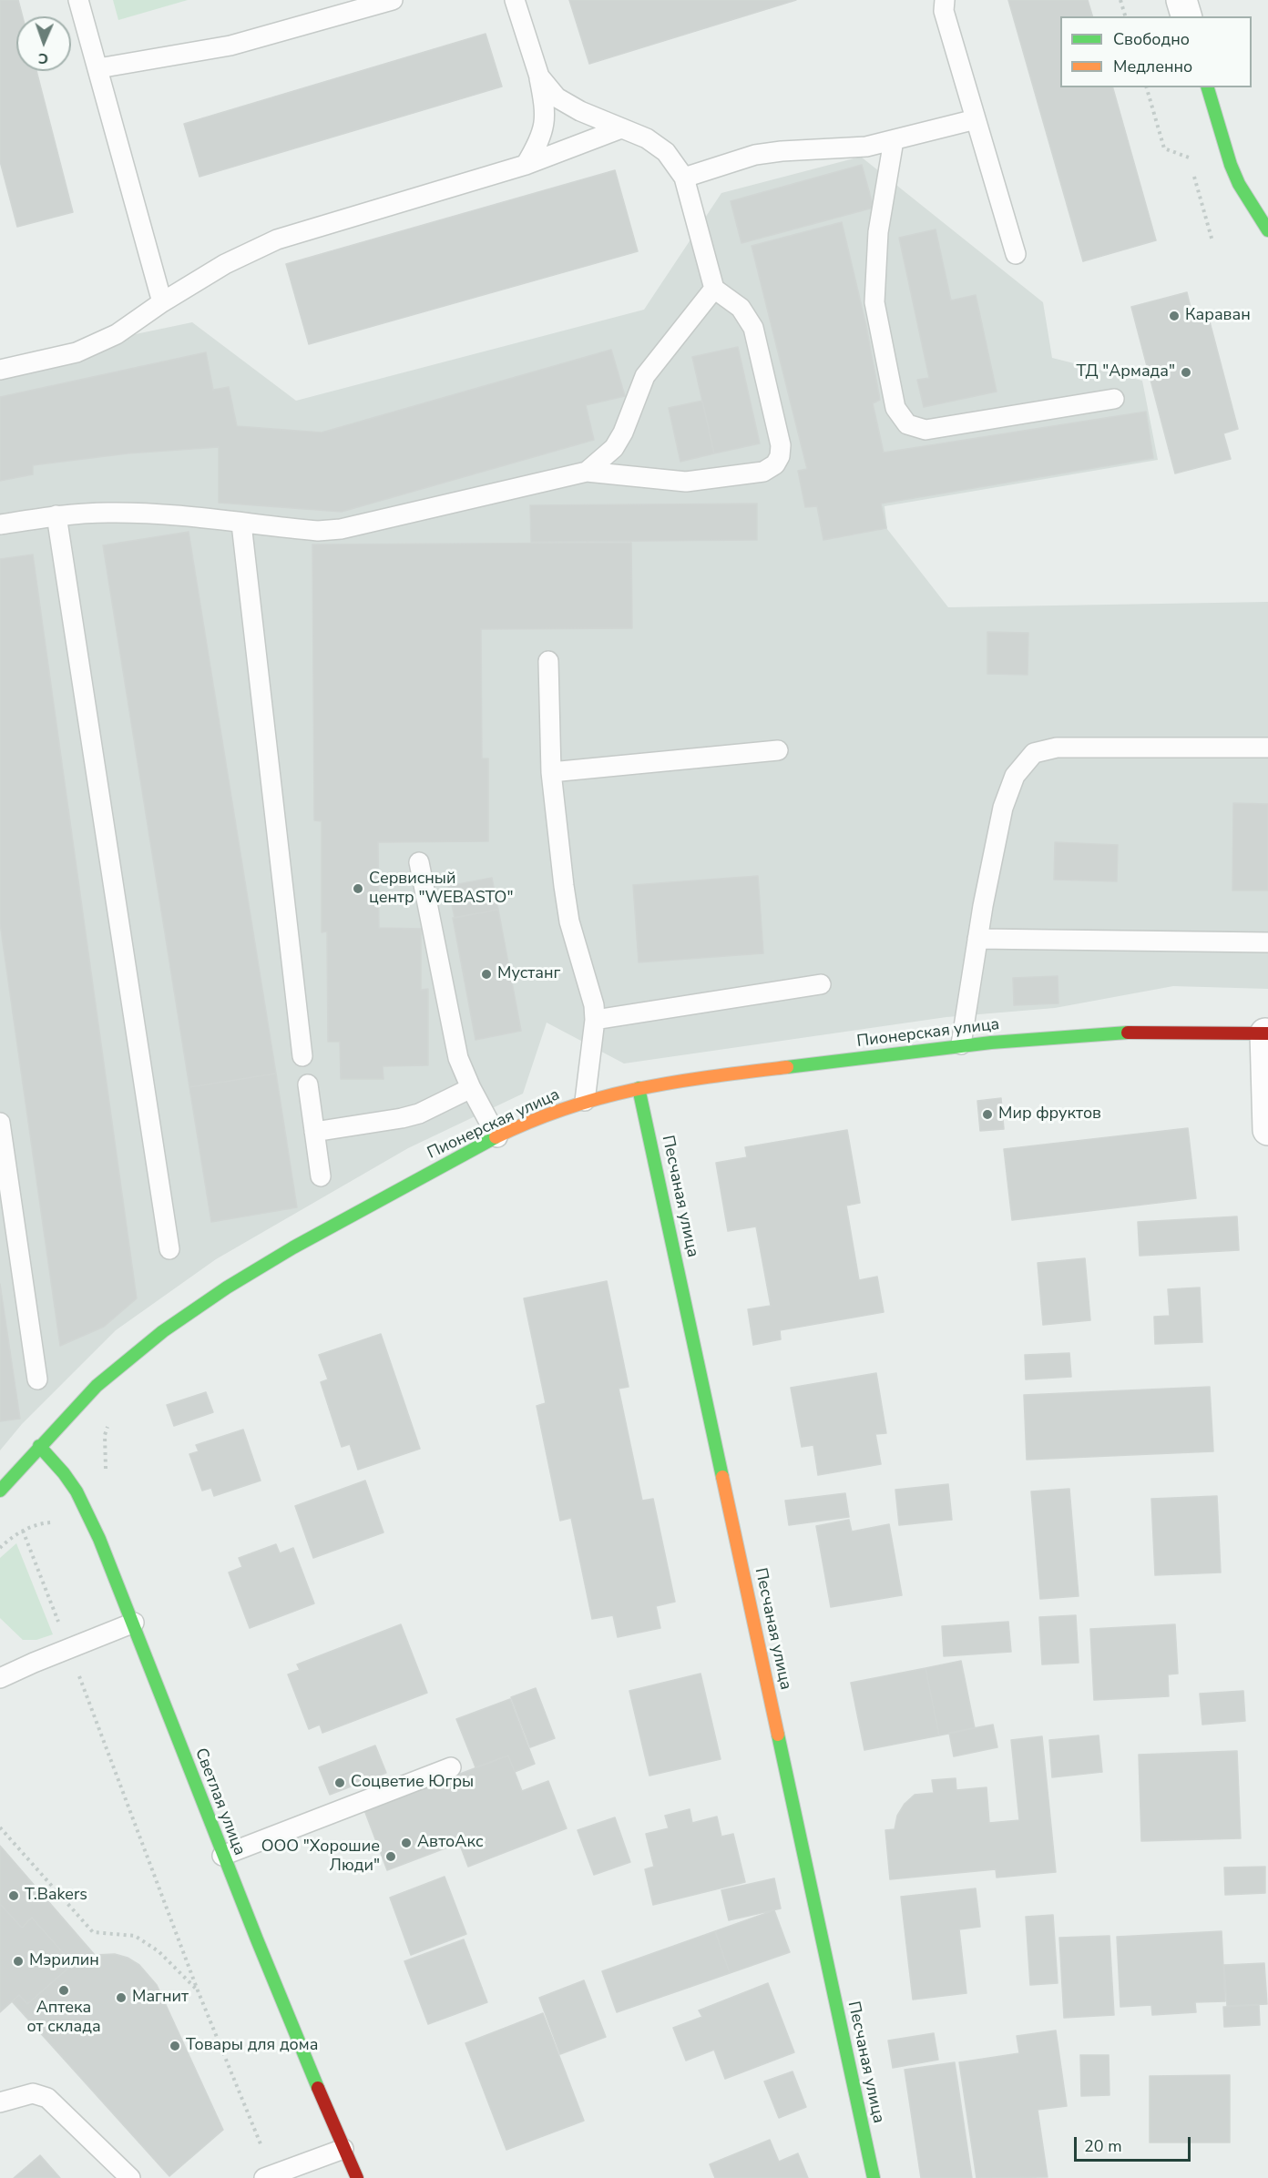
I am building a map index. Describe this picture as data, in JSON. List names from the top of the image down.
{
  "streets": {
    "street": ["Пионерская улица", "Песчаная улица", "Светлая улица"]
  },
  "crossings": [
    ["Пионерская улица", "Песчаная улица"],
    ["Пионерская улица", "Светлая улица"]
  ],
  "places": [
    "Караван",
    "ТД \"Армада\"",
    "Сервисный центр \"WEBASTO\"",
    "Мустанг",
    "Мир фруктов",
    "Соцветие Югры",
    "АвтоАкс",
    "ООО \"Хорошие Люди\"",
    "T.Bakers",
    "Мэрилин",
    "Аптека от склада",
    "Магнит",
    "Товары для дома"
  ],
  "legend": ["Свободно", "Медленно"],
  "scale_bar": "20 m",
  "north": "bottom"
}
